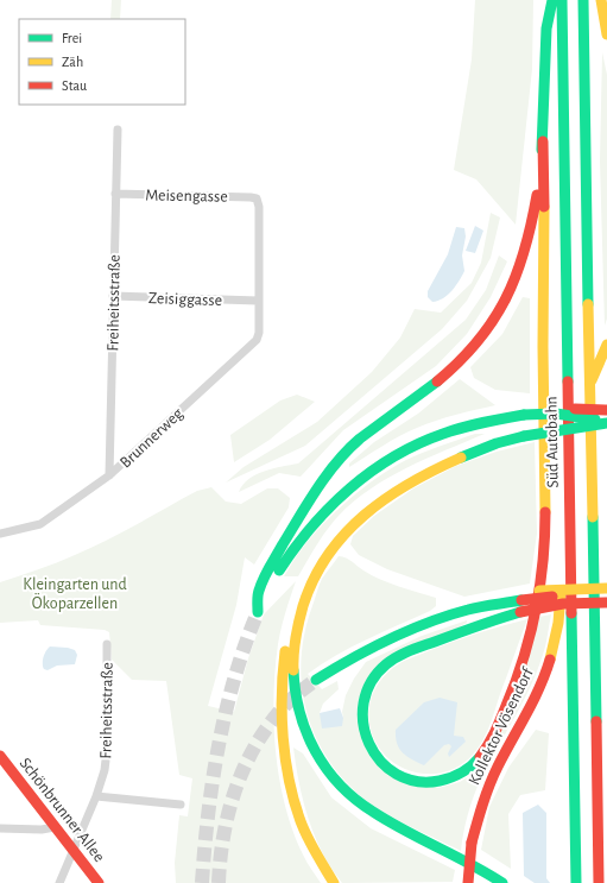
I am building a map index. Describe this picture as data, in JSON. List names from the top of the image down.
{
  "streets": {
    "main road": ["Süd Autobahn", "Kollektor Vösendorf", "Schönbrunner Allee"],
    "street": [
      "Meisengasse",
      "Zeisiggasse",
      "Freiheitsstraße",
      "Brunnerweg"
    ]
  },
  "crossings": [
    ["Meisengasse", "Freiheitsstraße"],
    ["Meisengasse", "Brunnerweg"],
    ["Zeisiggasse", "Freiheitsstraße"],
    ["Zeisiggasse", "Brunnerweg"],
    ["Freiheitsstraße", "Brunnerweg"],
    ["Freiheitsstraße", "Schönbrunner Allee"],
    ["Süd Autobahn", "Kollektor Vösendorf"]
  ],
  "parks": ["Kleingarten und Ökoparzellen"],
  "legend": ["Frei", "Zäh", "Stau"]
}
